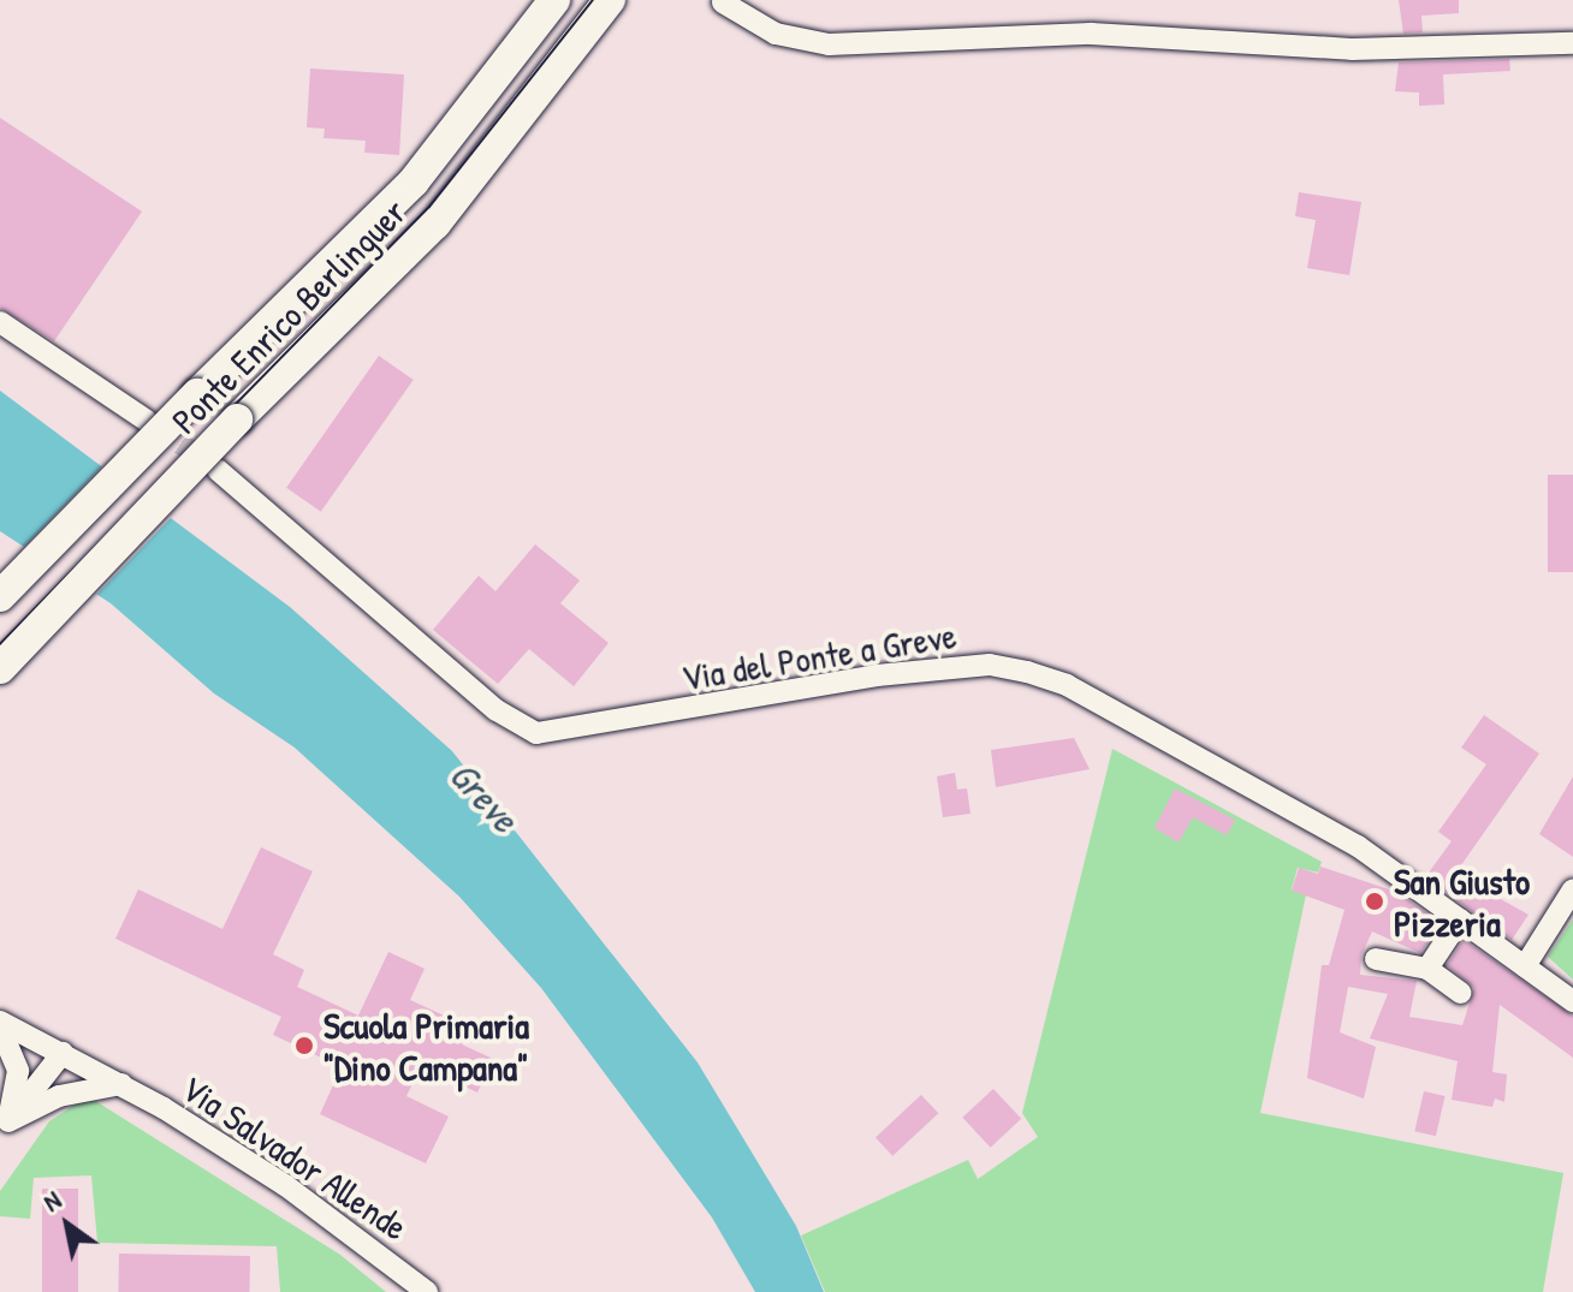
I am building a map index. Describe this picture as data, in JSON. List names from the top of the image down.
{
  "streets": {
    "main road": ["Ponte Enrico Berlinguer"],
    "street": ["Via del Ponte a Greve", "Via Salvador Allende"]
  },
  "water": ["Greve"],
  "places": ["San Giusto Pizzeria", "Scuola Primaria \"Dino Campana\""],
  "north": "top left"
}
